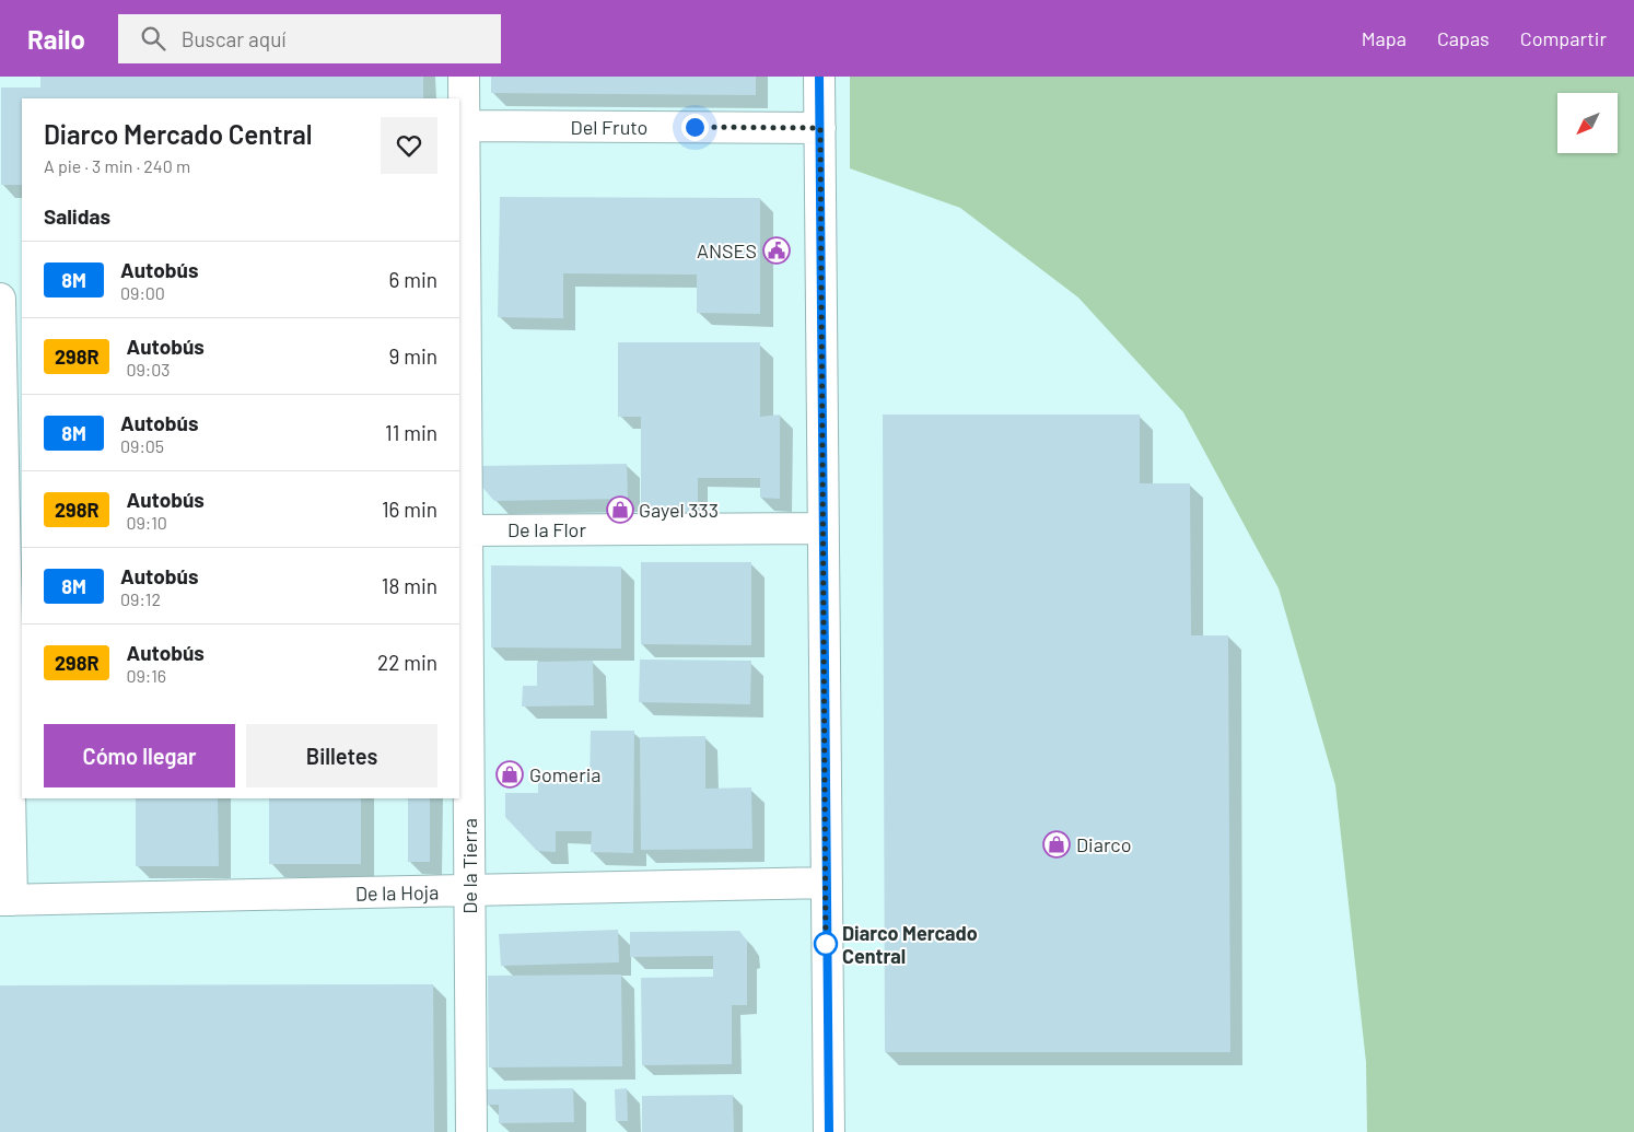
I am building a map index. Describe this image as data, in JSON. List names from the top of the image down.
{
  "streets": {
    "street": [
      "Del Fruto",
      "De la Flor",
      "De la Tierra",
      "De la Hoja"
    ]
  },
  "crossings": [
    ["Del Fruto", "De la Tierra"],
    ["De la Flor", "De la Tierra"],
    ["De la Tierra", "De la Hoja"]
  ],
  "places": {
    "public building": ["ANSES"],
    "shop": ["Gayel 333", "Gomeria", "Diarco"],
    "other": ["Diarco Mercado Central"]
  },
  "lines": ["bus line 8M"],
  "north": "bottom left",
  "page": {
    "header": "Railo",
    "search": "Buscar aquí",
    "nav": ["Mapa", "Capas", "Compartir"],
    "heading": [
      ["Diarco Mercado Central", "A pie · 3 min · 240 m"],
      "Salidas"
    ],
    "list": [
      {
        "mark": "8M",
        "name": "Autobús",
        "note": "09:00",
        "value": "6 min"
      },
      {
        "mark": "298R",
        "name": "Autobús",
        "note": "09:03",
        "value": "9 min"
      },
      {
        "mark": "8M",
        "name": "Autobús",
        "note": "09:05",
        "value": "11 min"
      },
      {
        "mark": "298R",
        "name": "Autobús",
        "note": "09:10",
        "value": "16 min"
      },
      {
        "mark": "8M",
        "name": "Autobús",
        "note": "09:12",
        "value": "18 min"
      },
      {
        "mark": "298R",
        "name": "Autobús",
        "note": "09:16",
        "value": "22 min"
      }
    ],
    "buttons": ["Cómo llegar", "Billetes"]
  }
}
